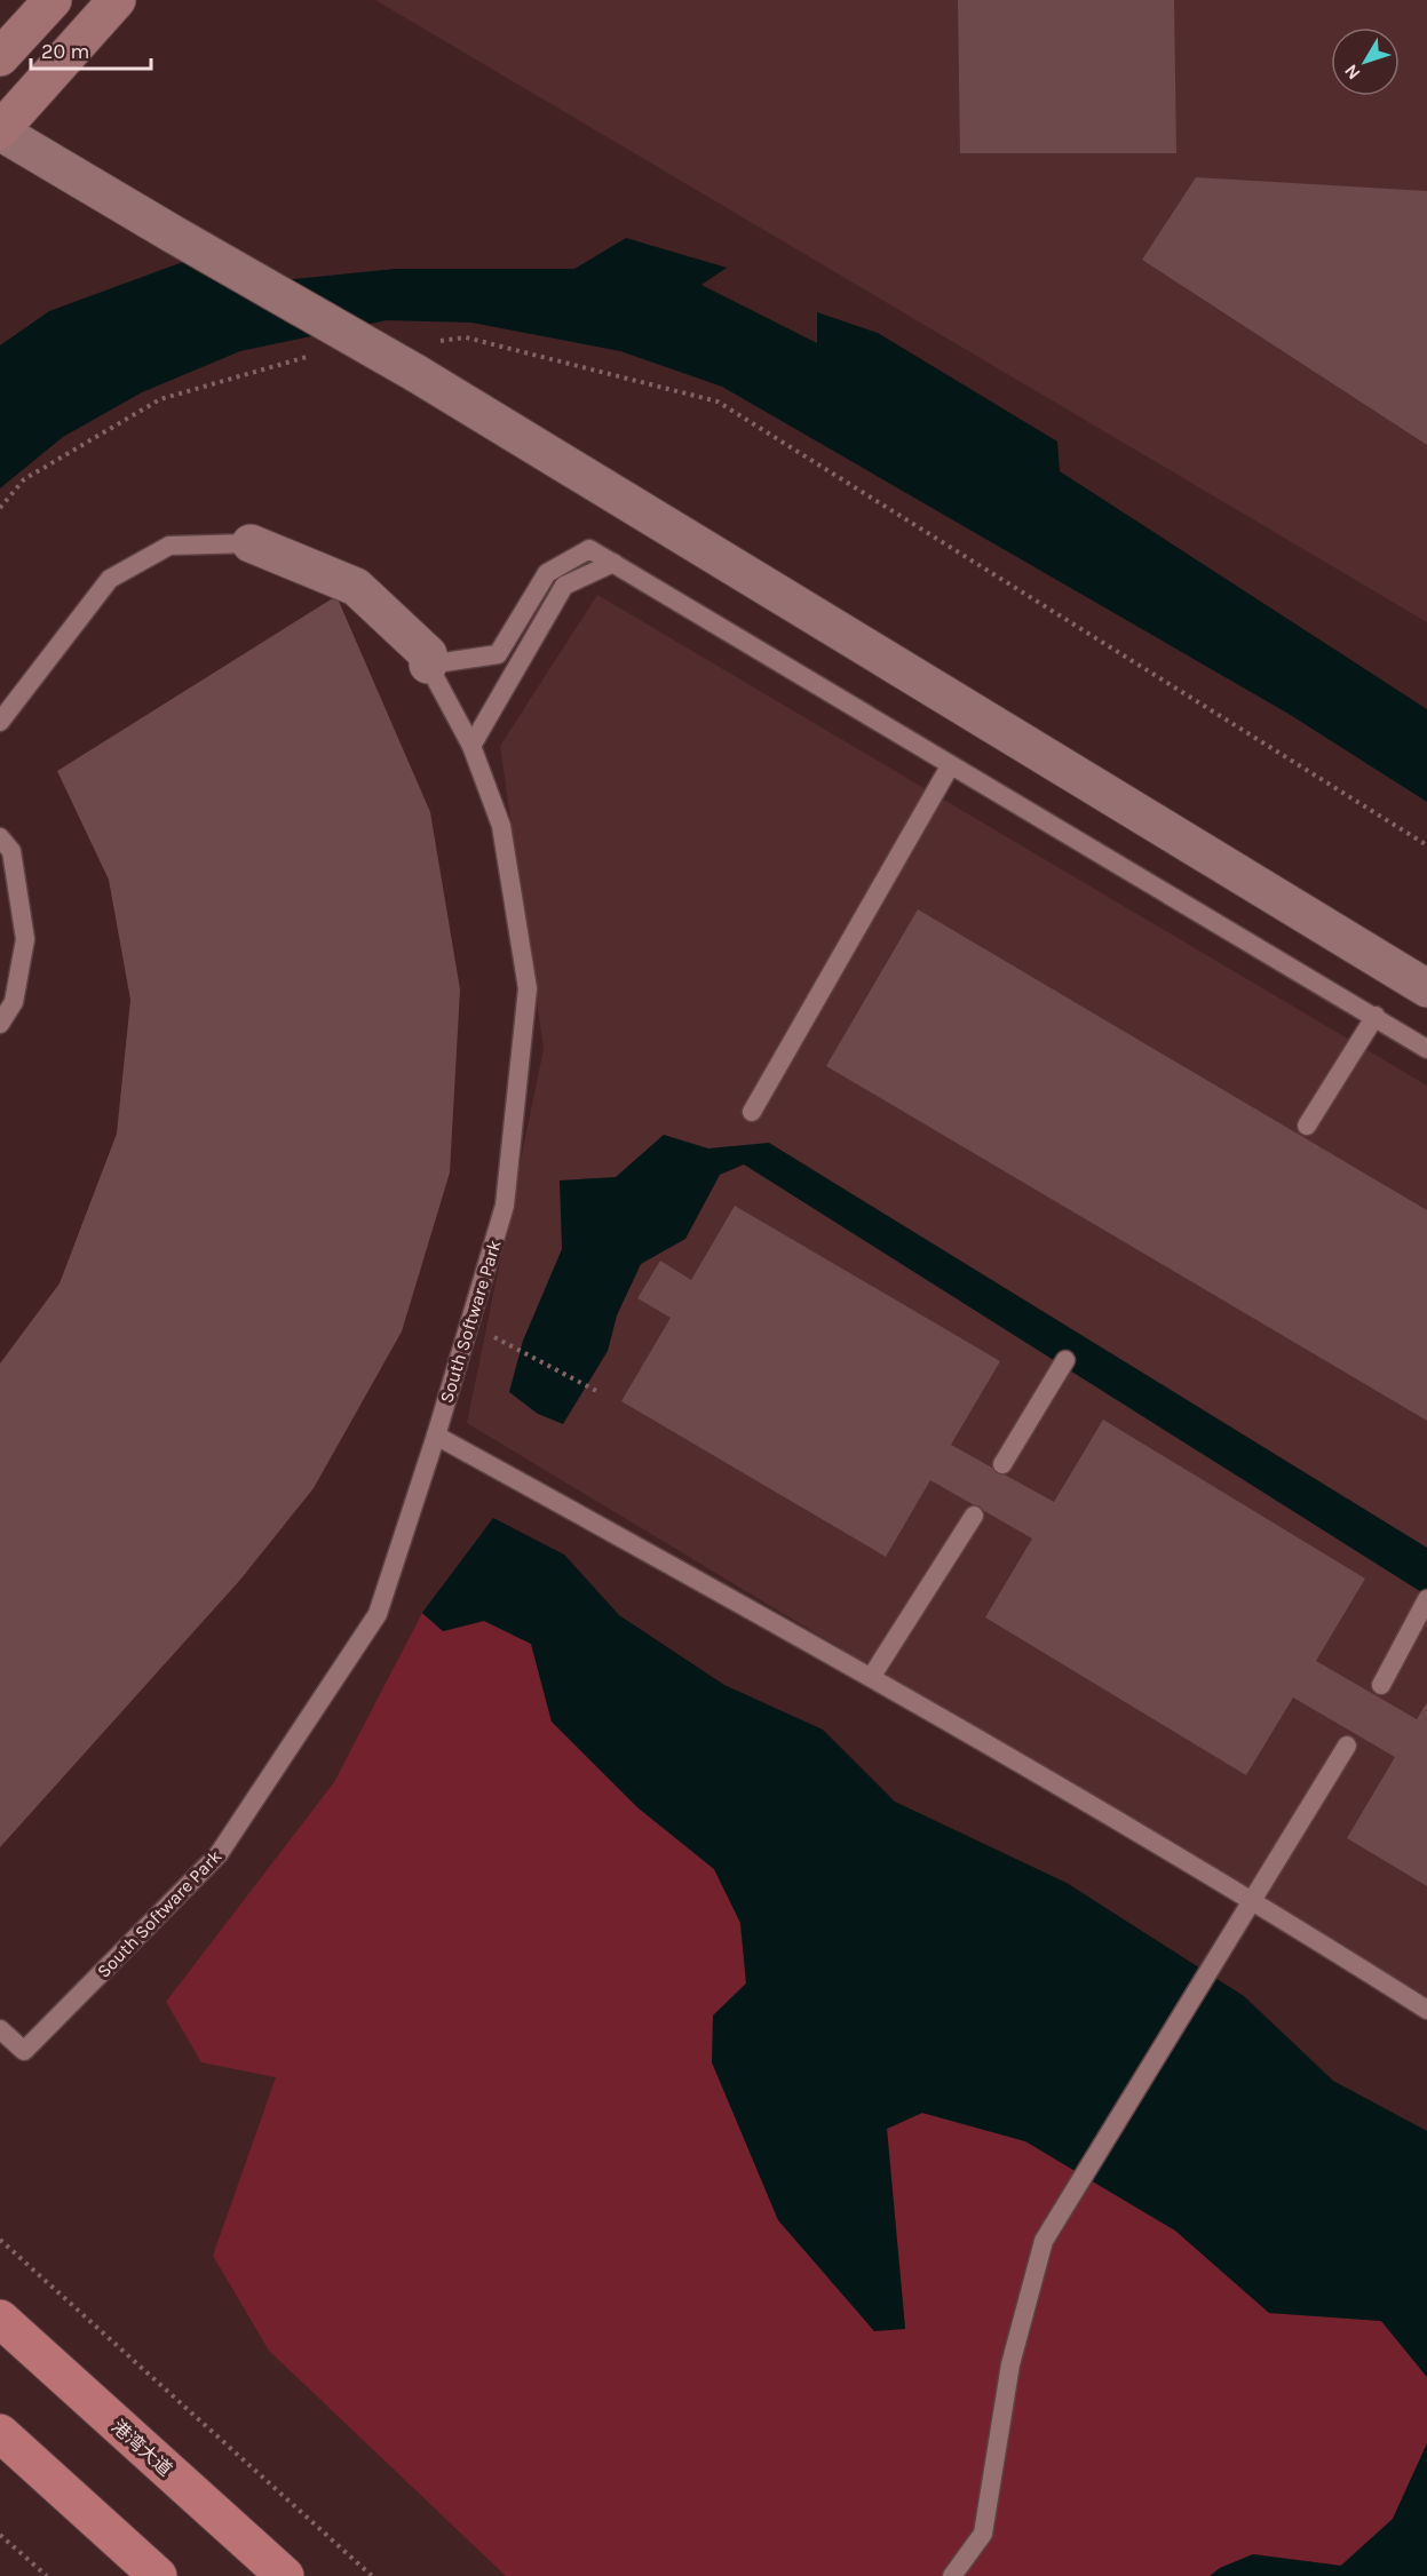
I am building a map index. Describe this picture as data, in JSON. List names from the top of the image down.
{
  "streets": {
    "highway": ["港湾大道"],
    "street": ["South Software Park"]
  },
  "scale_bar": "20 m",
  "north": "bottom left"
}
